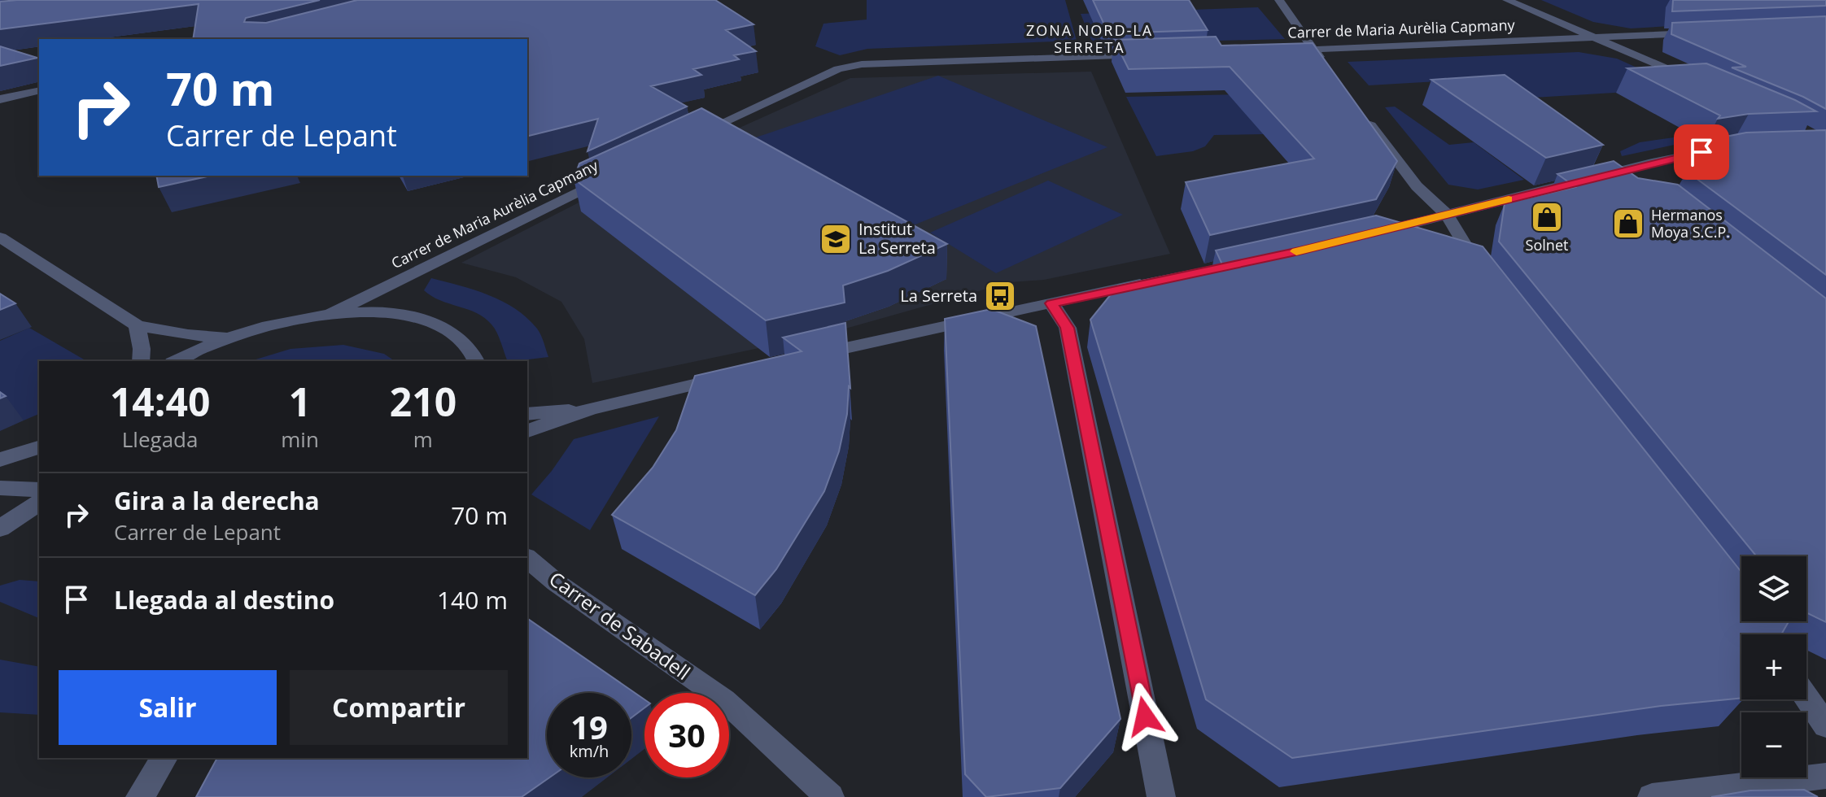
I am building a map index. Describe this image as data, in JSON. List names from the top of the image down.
{
  "streets": {
    "street": ["Carrer de Maria Aurèlia Capmany", "Carrer de Sabadell"]
  },
  "districts": ["ZONA NORD-LA SERRETA"],
  "places": {
    "shop": ["Solnet", "Hermanos Moya S.C.P."],
    "school or university": ["Institut La Serreta"],
    "bus stop": ["La Serreta"]
  },
  "page": {
    "turn": ["70 m", "Carrer de Lepant"],
    "eta": [
      "14:40",
      "Llegada",
      "1",
      "min",
      "210",
      "m"
    ],
    "list": [
      {
        "name": "Gira a la derecha",
        "note": "Carrer de Lepant",
        "value": "70 m"
      },
      {
        "name": "Llegada al destino",
        "value": "140 m"
      }
    ],
    "map_buttons": ["+", "−"],
    "buttons": ["Salir", "Compartir"],
    "speed": "19 km/h",
    "limit": "30"
  }
}
